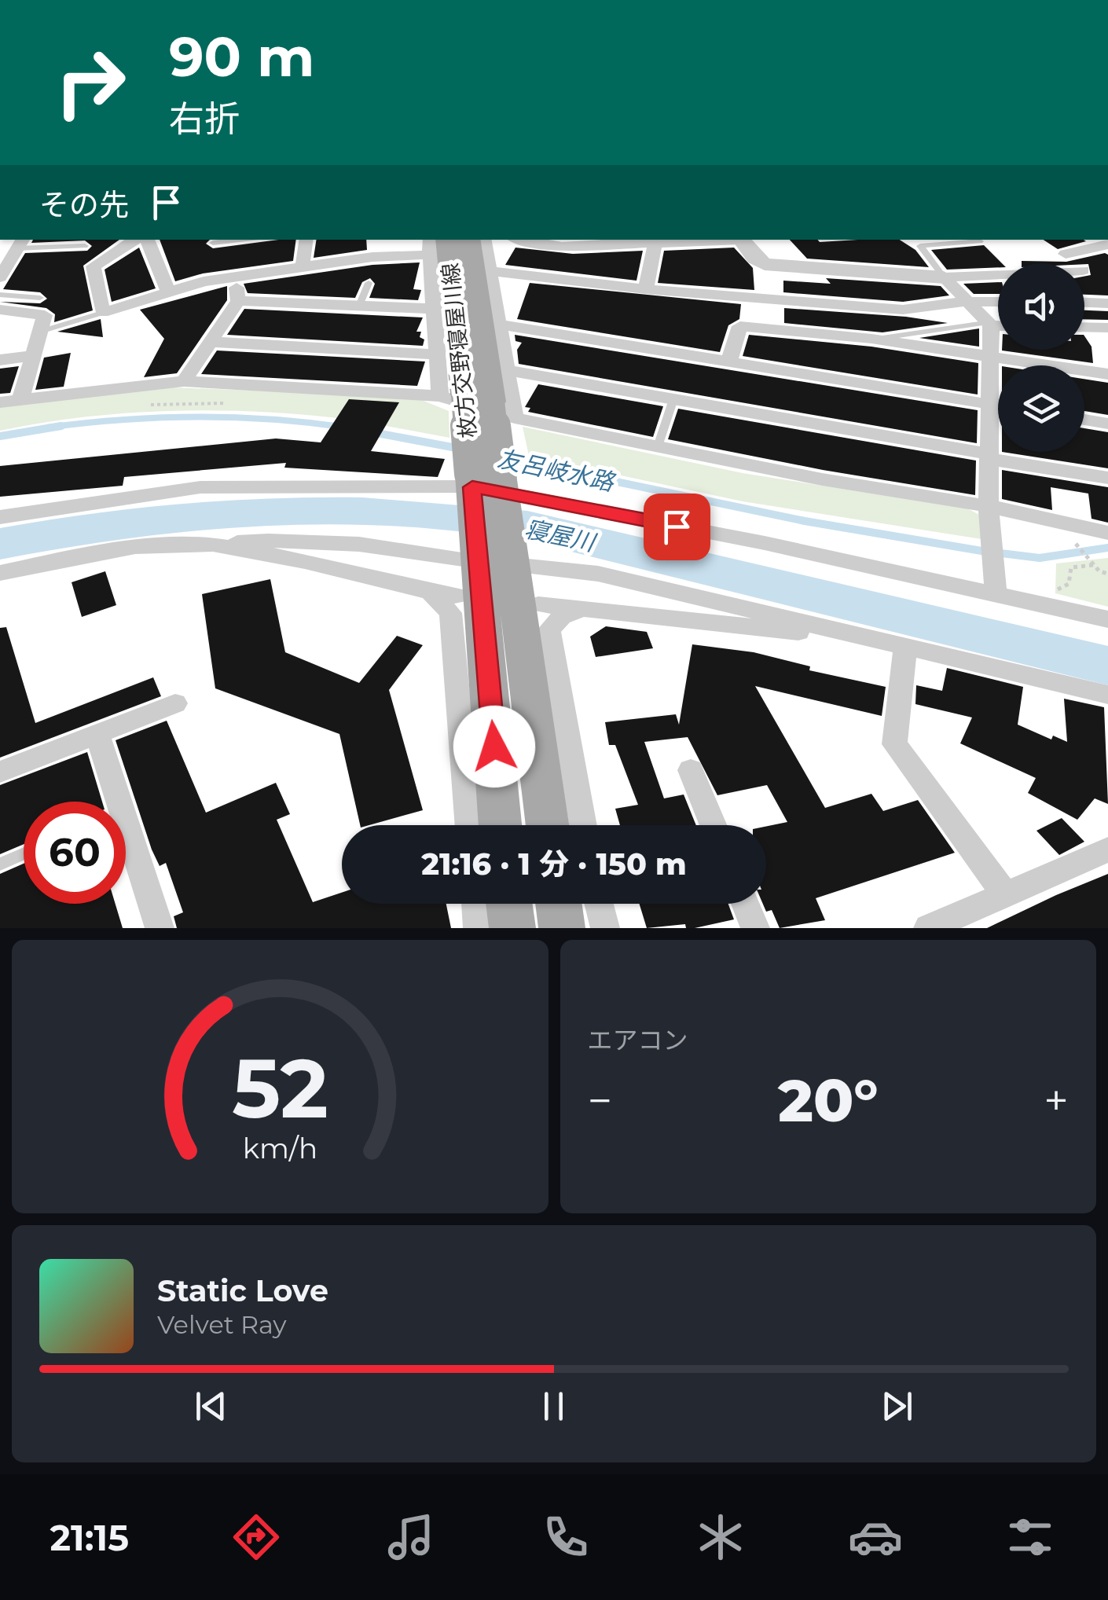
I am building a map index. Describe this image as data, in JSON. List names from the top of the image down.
{
  "streets": {
    "main road": ["枚方交野寝屋川線"]
  },
  "water": ["友呂岐水路", "寝屋川"],
  "page": {
    "turn": ["90 m", "右折"],
    "then": "その先",
    "limit": "60",
    "trip": "21:16 · 1 分 · 150 m",
    "tile": "エアコン",
    "heat": ["−", "20°", "+"],
    "song": ["Static Love", "Velvet Ray"],
    "tabs": "21:15",
    "gauge": ["52", "km/h"]
  }
}
